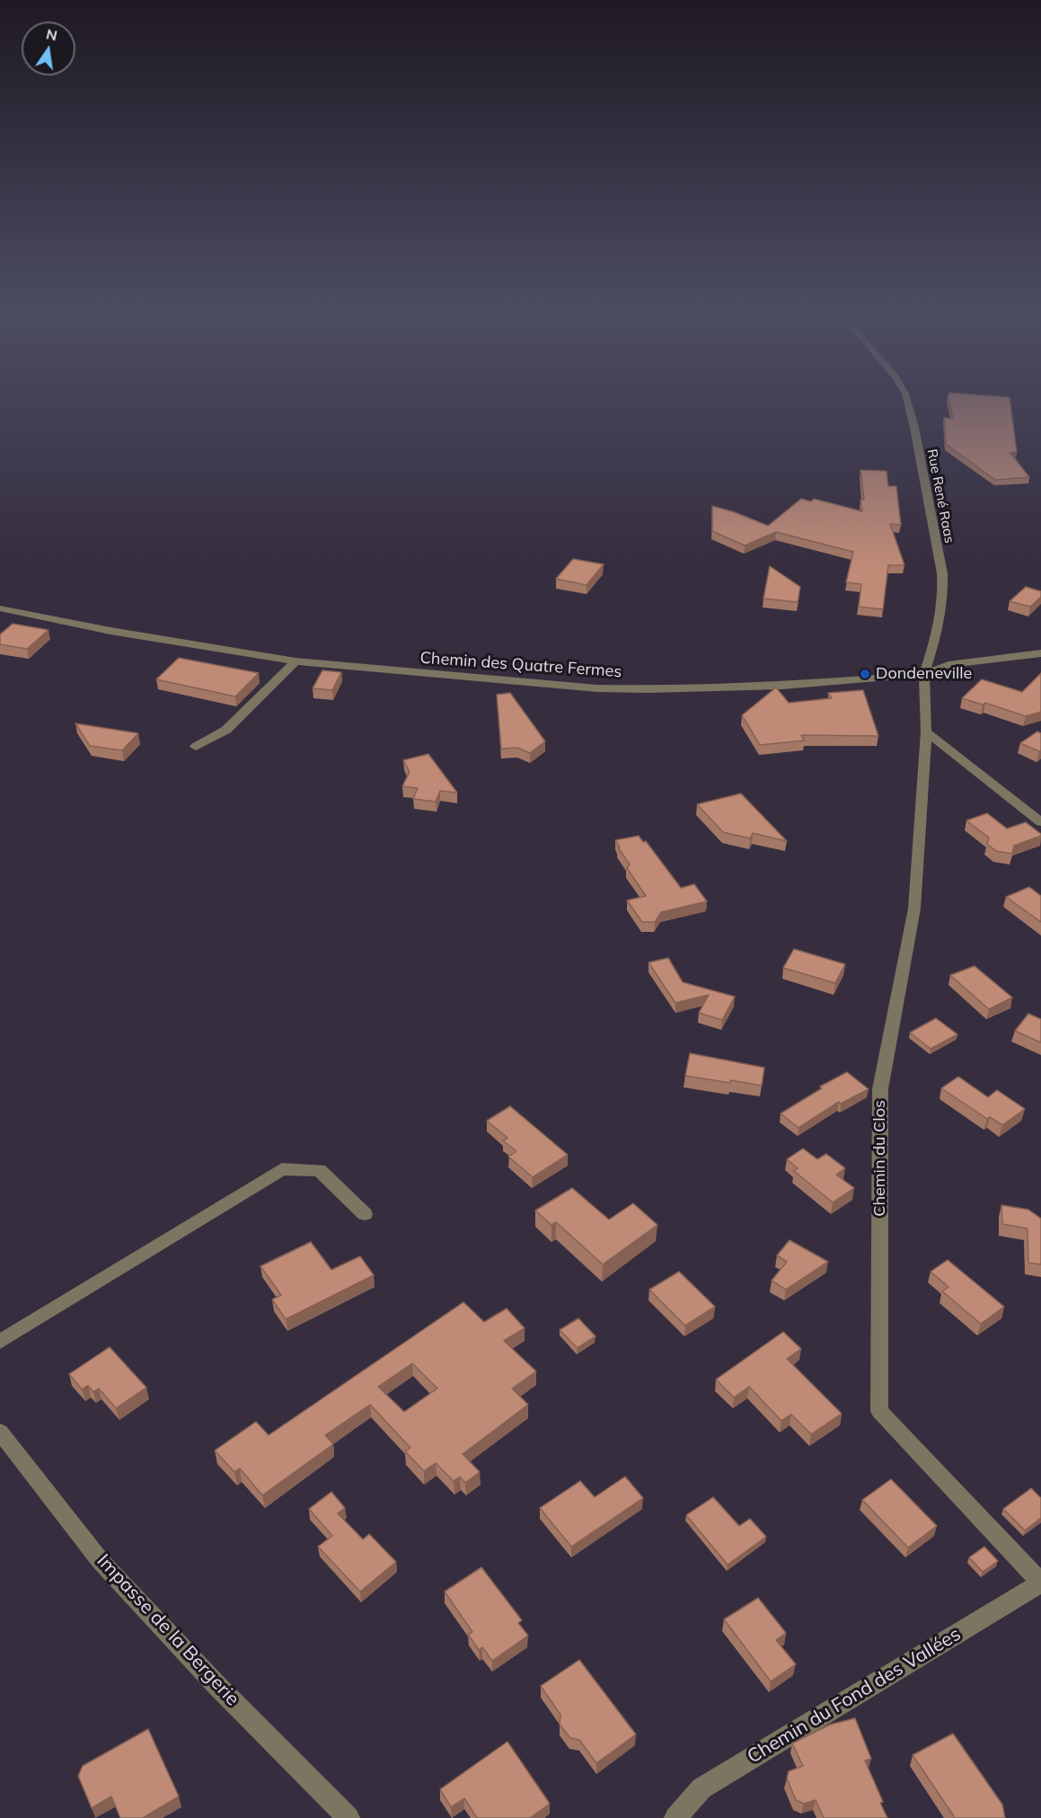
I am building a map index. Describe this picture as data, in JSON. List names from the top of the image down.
{
  "streets": {
    "street": [
      "Rue René Raas",
      "Chemin des Quatre Fermes",
      "Chemin du Clos",
      "Impasse de la Bergerie",
      "Chemin du Fond des Vallées"
    ]
  },
  "crossings": [
    ["Rue René Raas", "Chemin des Quatre Fermes"],
    ["Rue René Raas", "Chemin du Clos"],
    ["Chemin des Quatre Fermes", "Chemin du Clos"],
    ["Chemin du Clos", "Chemin du Fond des Vallées"]
  ],
  "places": ["Dondeneville"],
  "north": "top"
}
